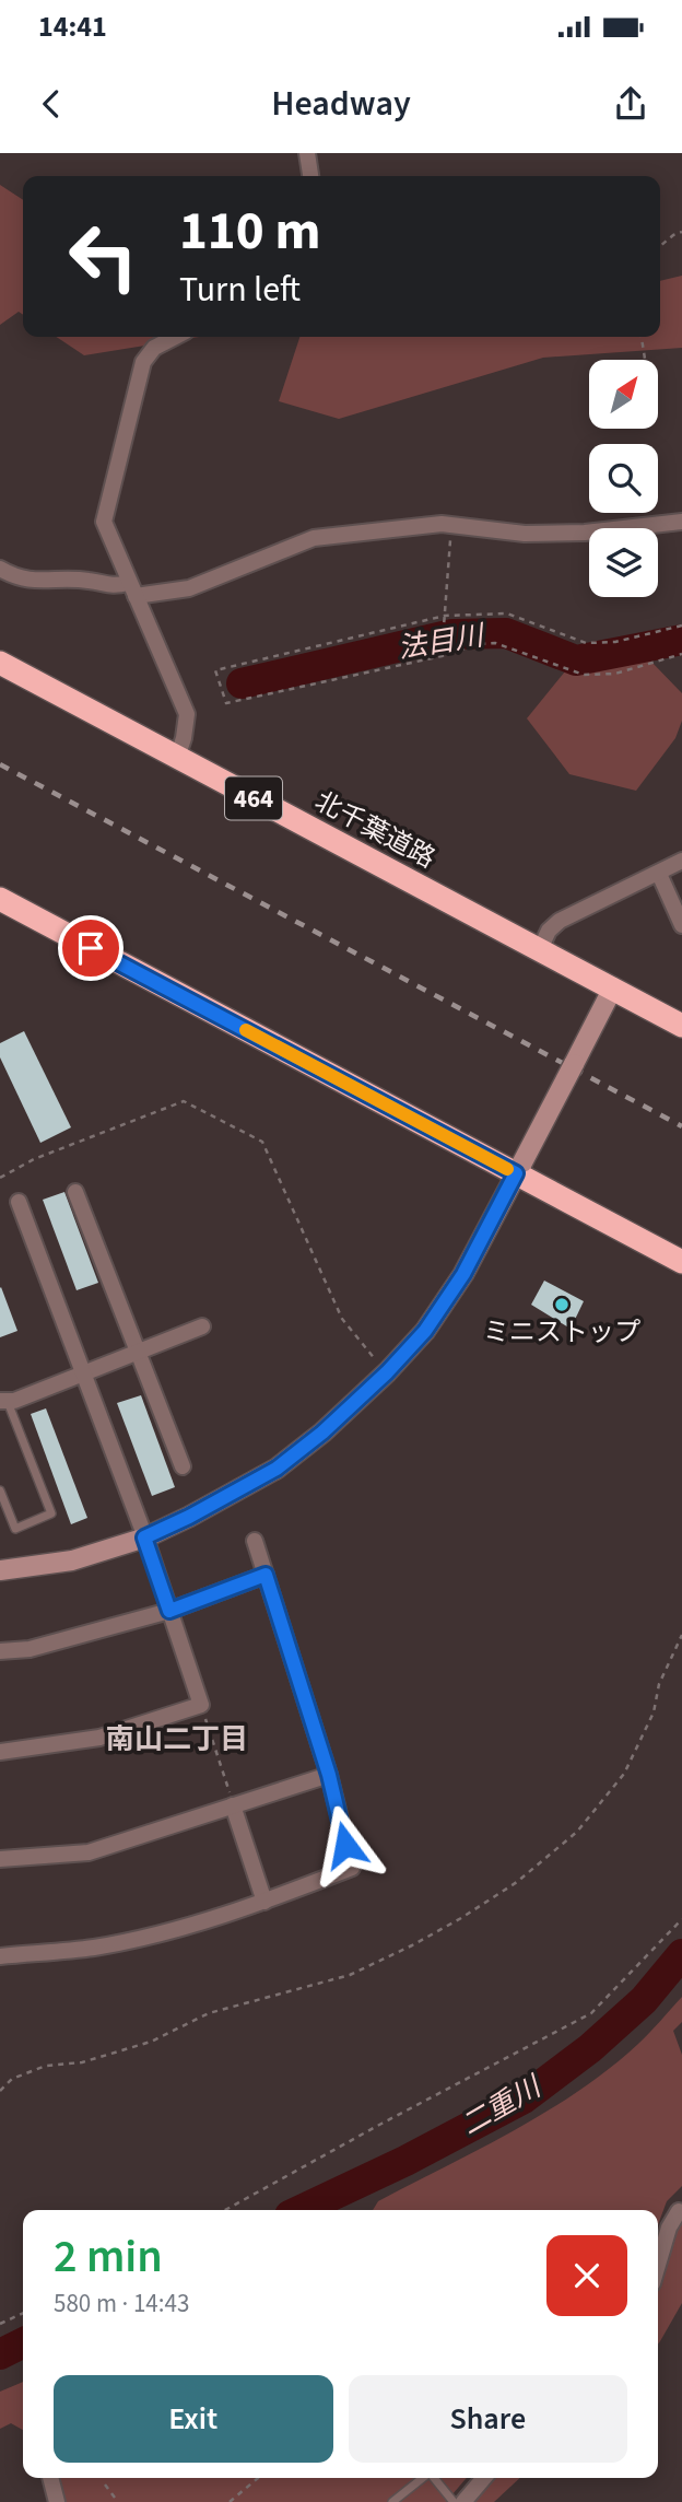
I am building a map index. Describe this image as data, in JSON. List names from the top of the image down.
{
  "streets": {
    "highway": ["464", "北千葉道路"]
  },
  "districts": ["南山二丁目"],
  "water": ["法目川", "二重川"],
  "places": ["ミニストップ"],
  "north": "top right",
  "page": {
    "status": "14:41",
    "header": "Headway",
    "turn": ["110 m", "Turn left"],
    "heading": ["2 min", "580 m · 14:43"],
    "buttons": ["Exit", "Share"]
  }
}
